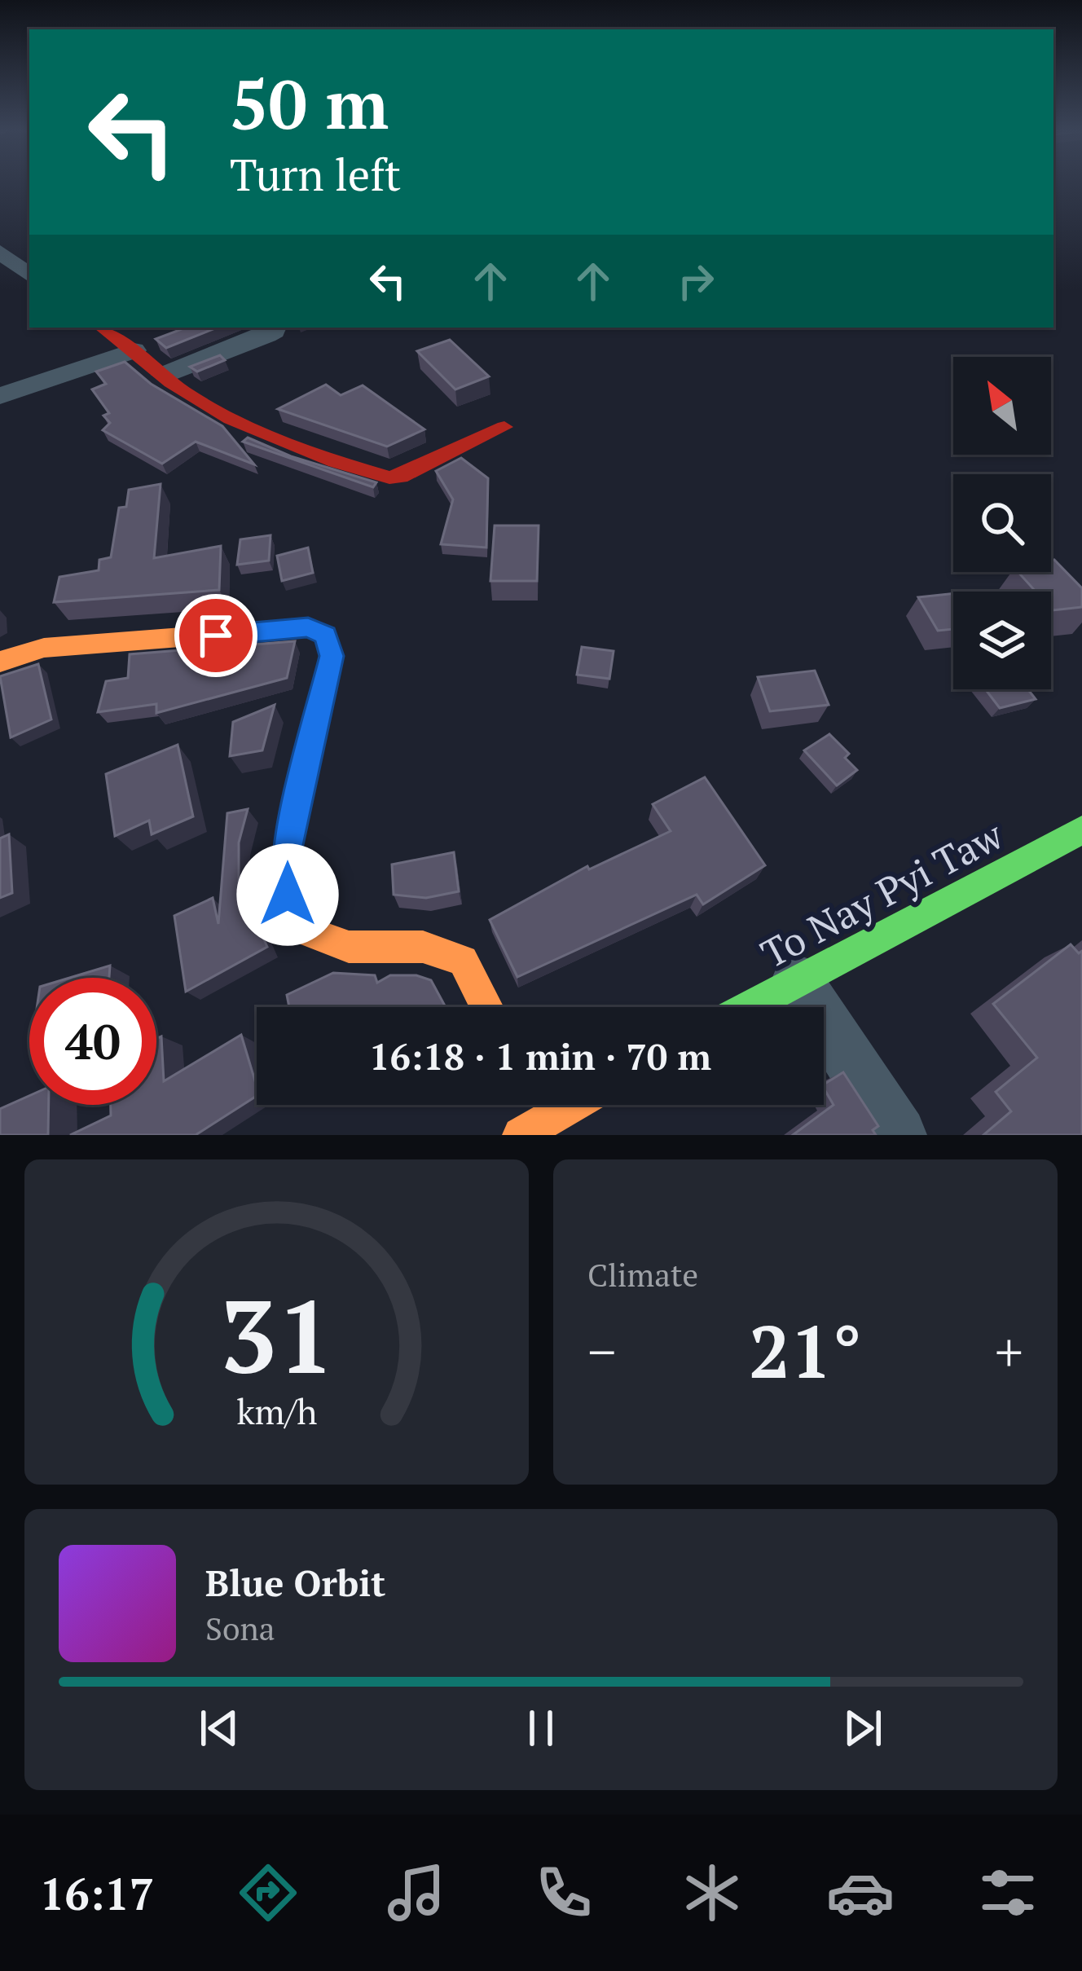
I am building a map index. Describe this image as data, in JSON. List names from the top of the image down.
{
  "streets": {
    "street": ["To Nay Pyi Taw"]
  },
  "north": "top left",
  "page": {
    "turn": ["50 m", "Turn left"],
    "limit": "40",
    "trip": "16:18 · 1 min · 70 m",
    "tile": "Climate",
    "heat": ["−", "21°", "+"],
    "song": ["Blue Orbit", "Sona"],
    "tabs": "16:17",
    "gauge": ["31", "km/h"]
  }
}
